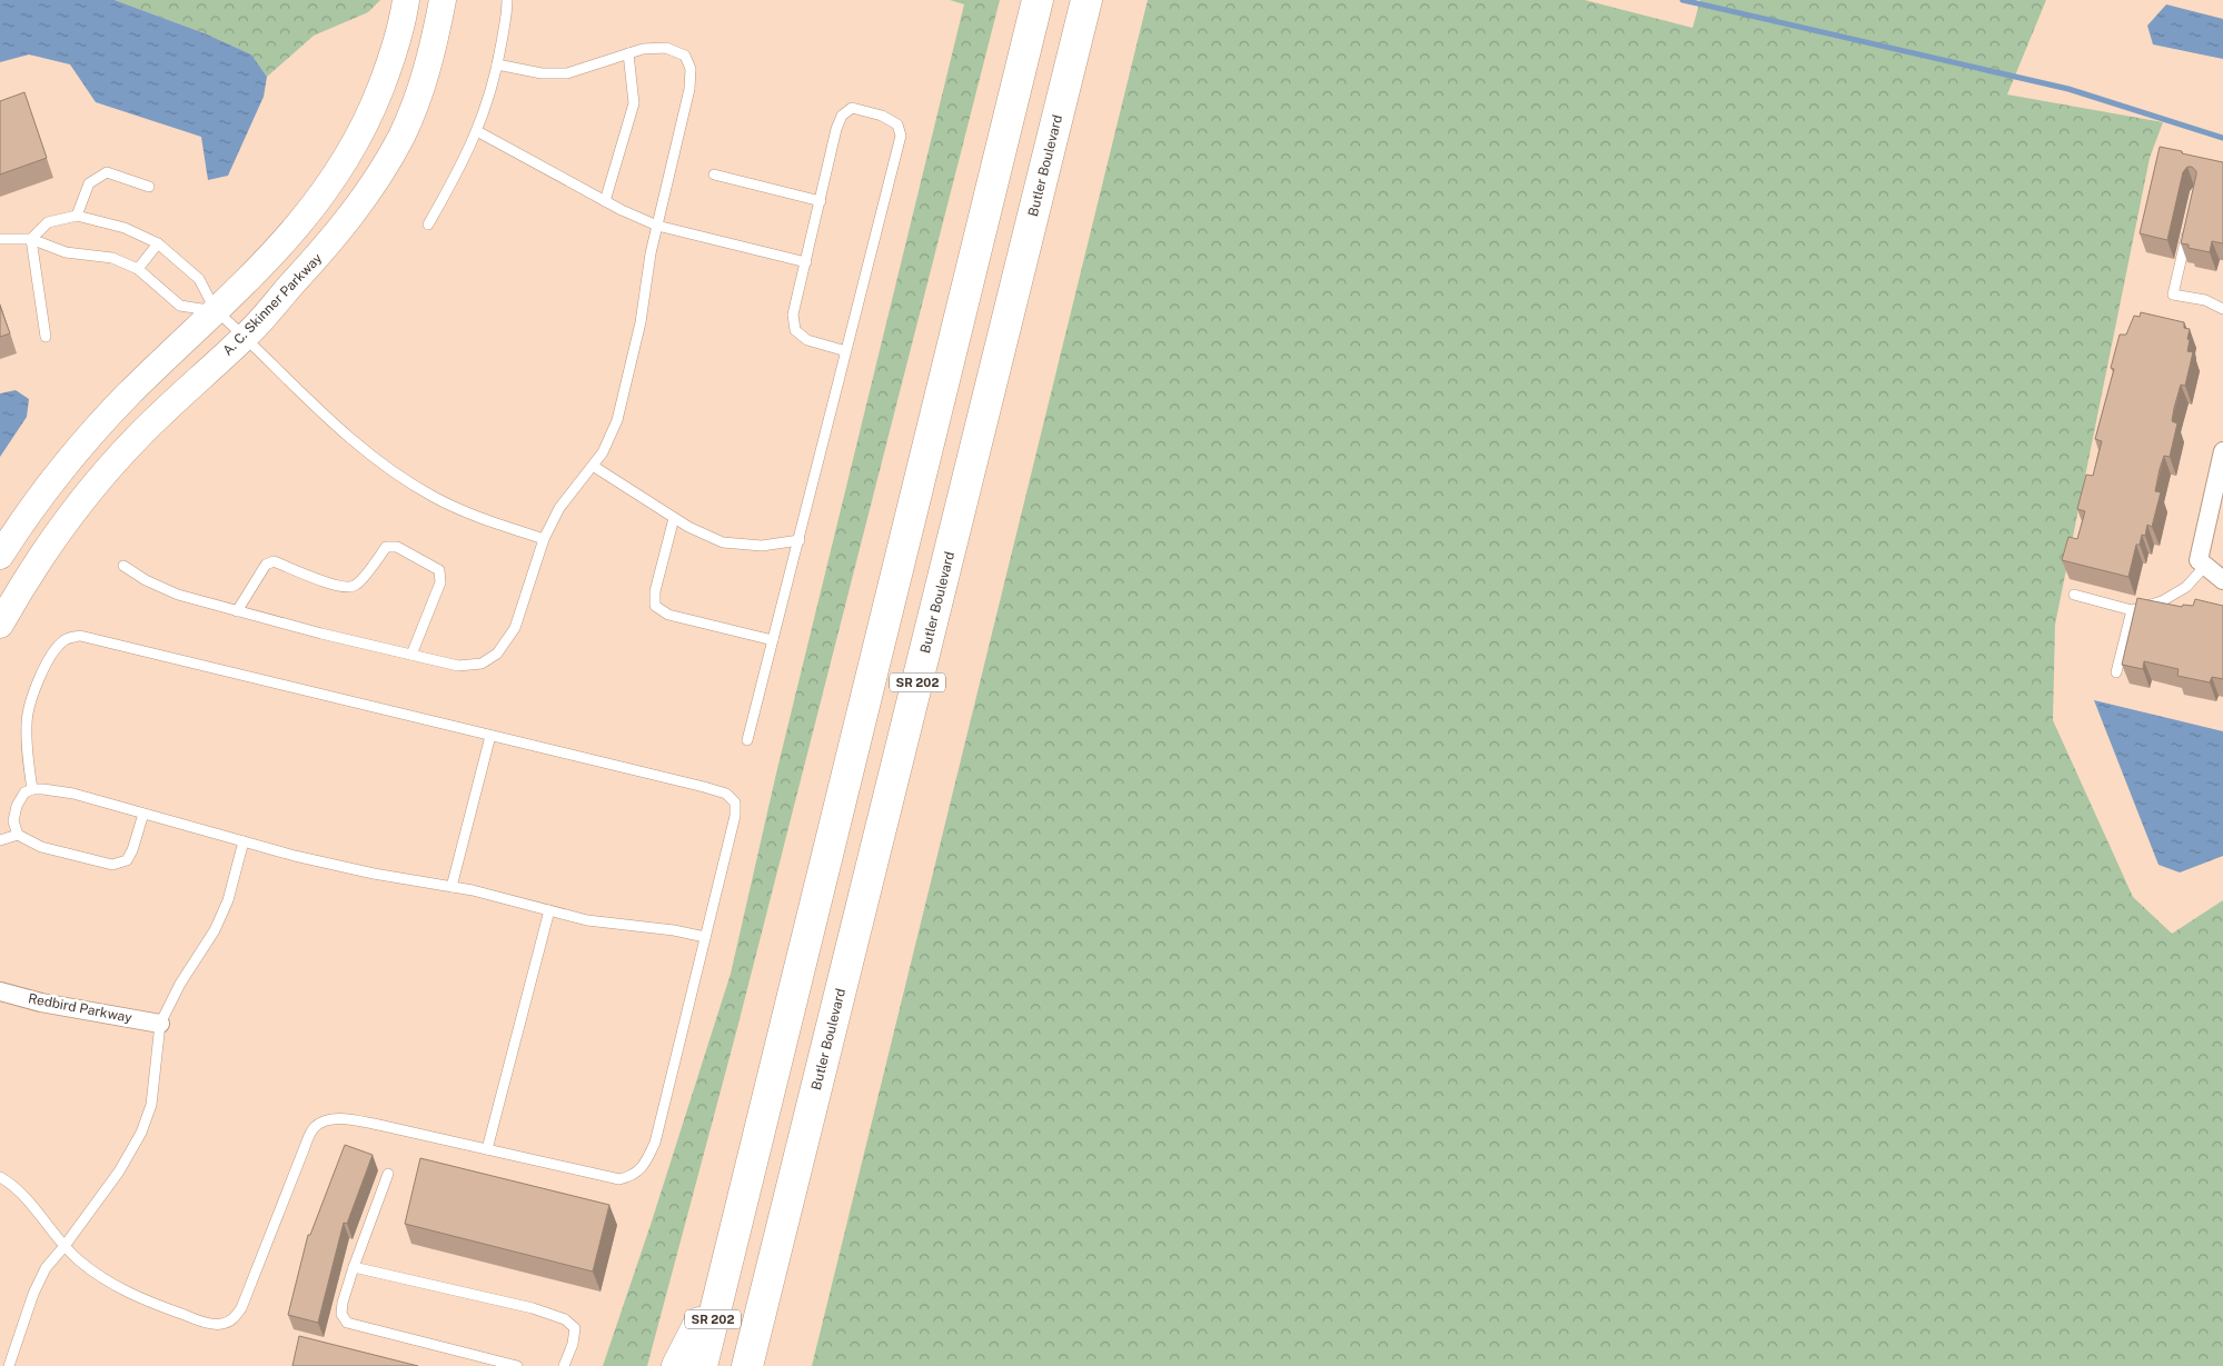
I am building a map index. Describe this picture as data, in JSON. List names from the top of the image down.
{
  "streets": {
    "highway": ["Butler Boulevard", "SR 202"],
    "main road": ["A. C. Skinner Parkway"],
    "street": ["Redbird Parkway"]
  }
}
